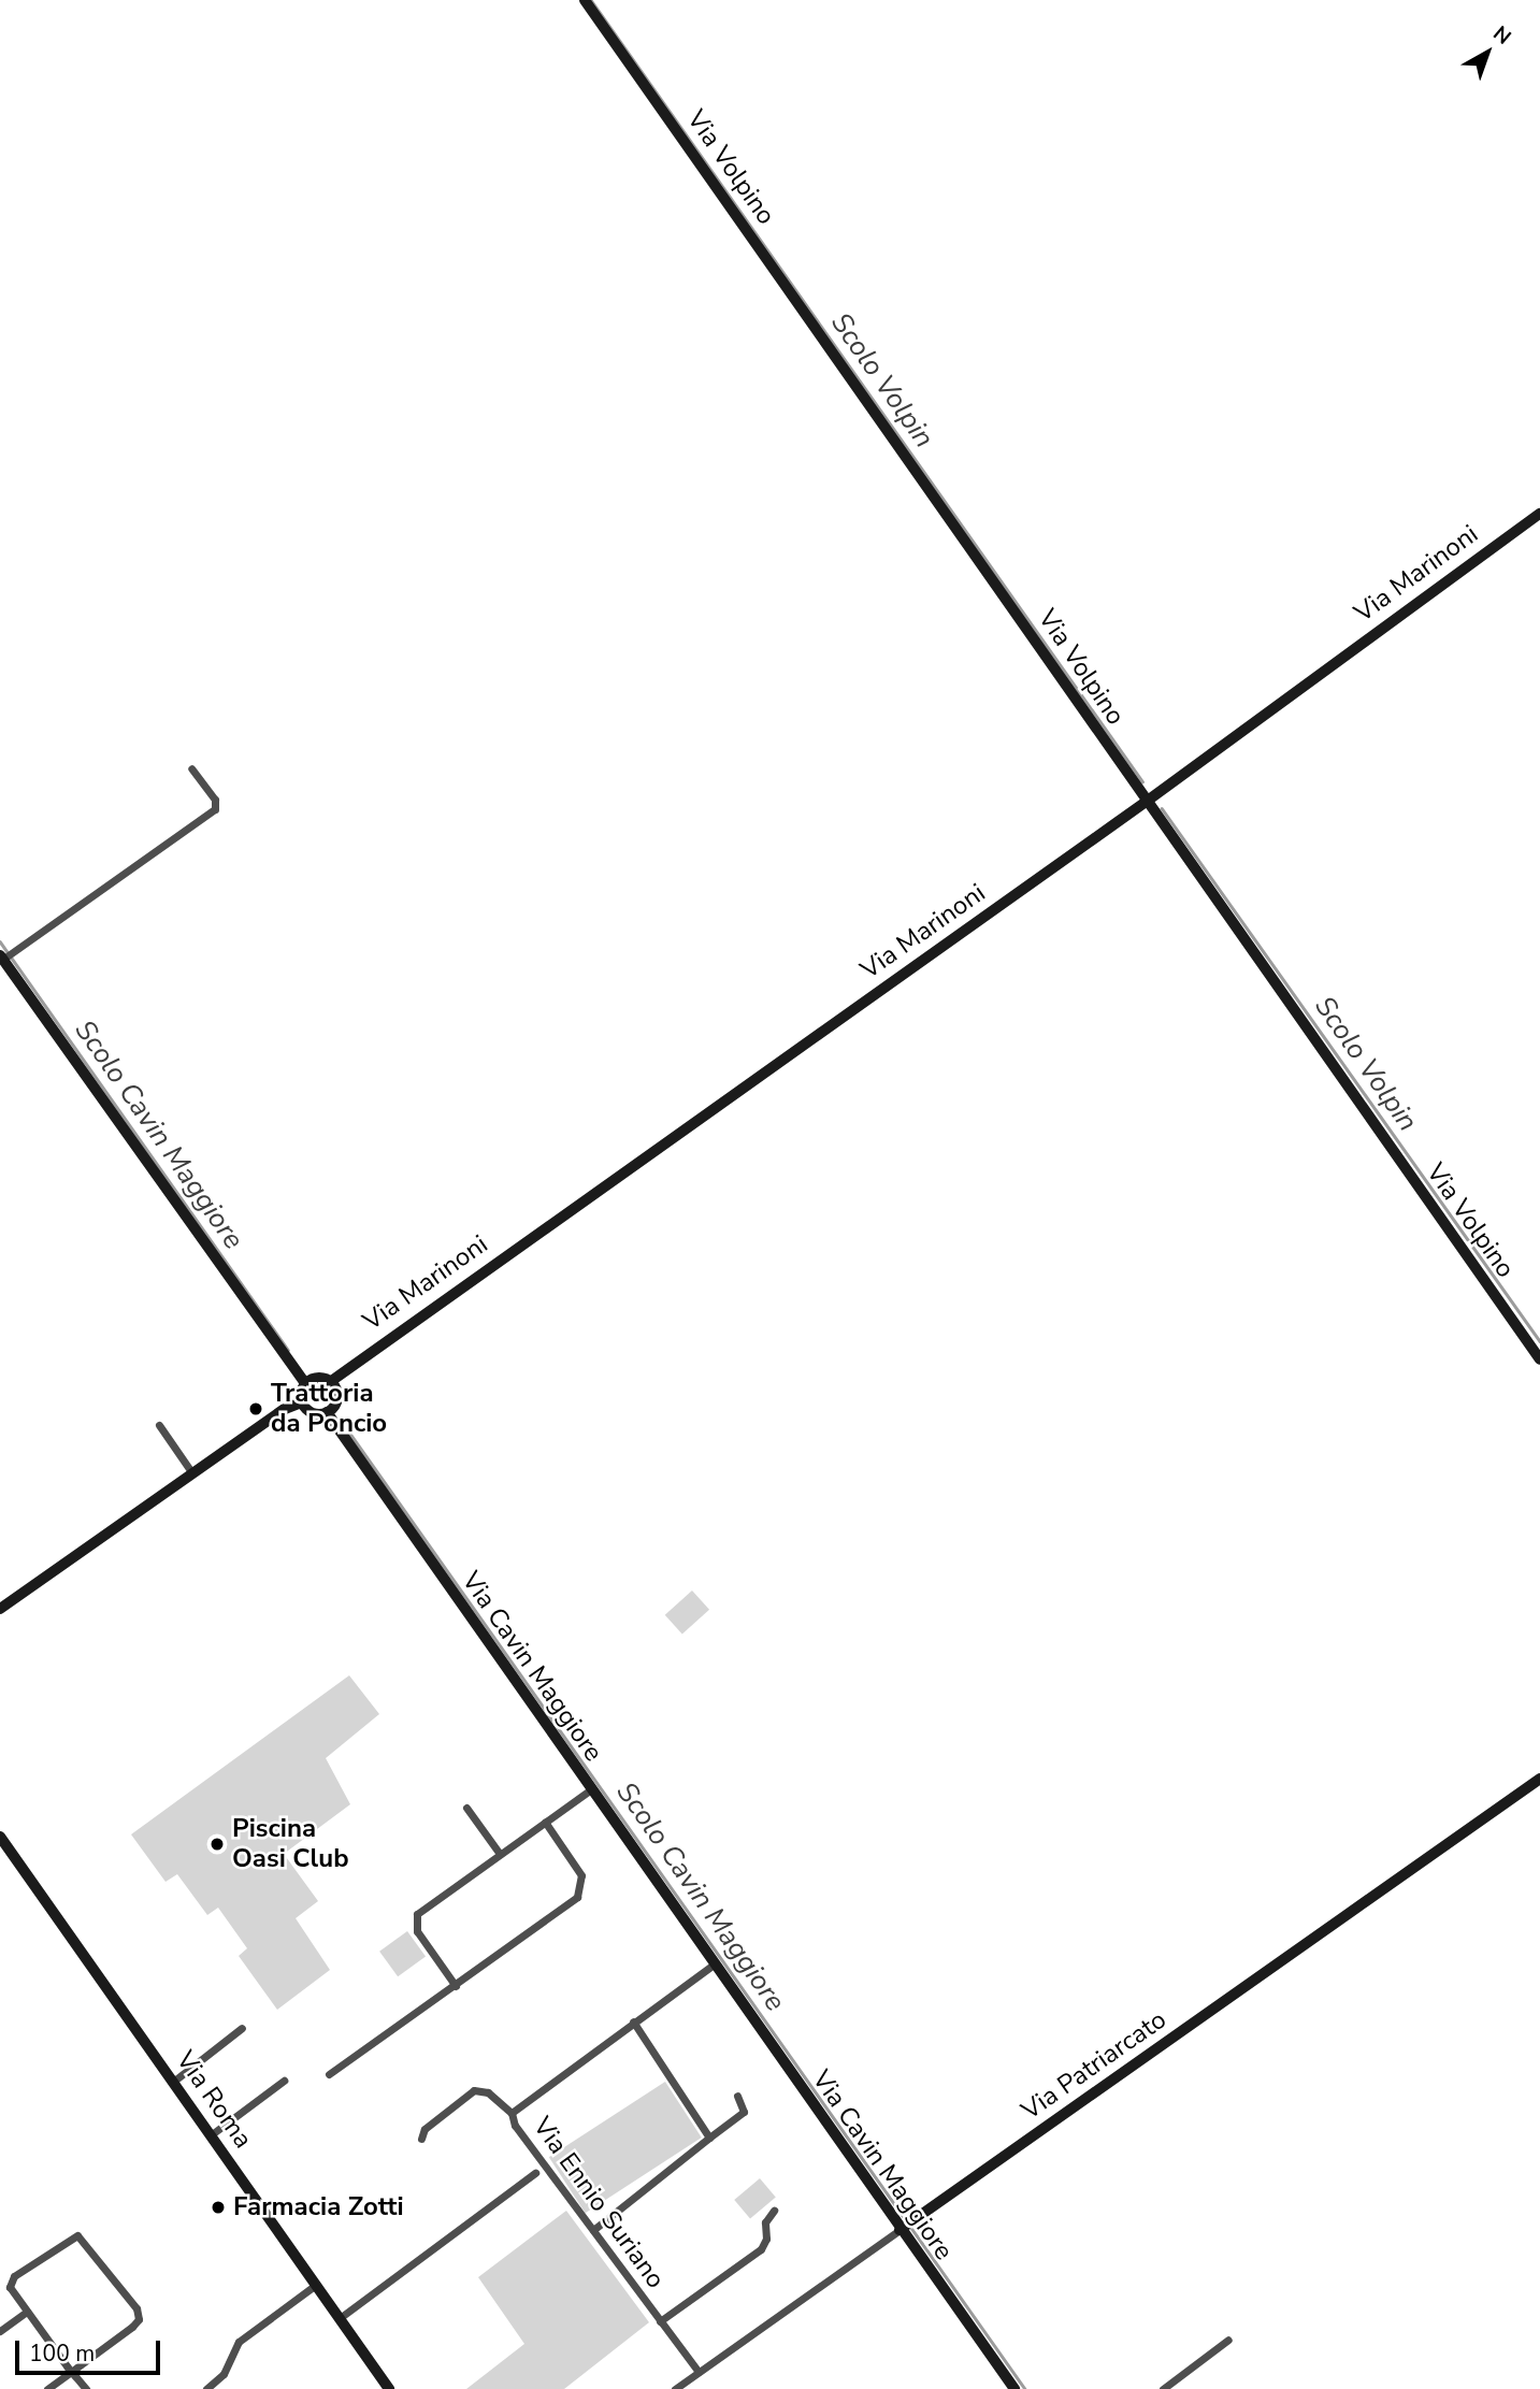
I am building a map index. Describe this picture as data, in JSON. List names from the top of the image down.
{
  "streets": {
    "street": [
      "Via Volpino",
      "Via Marinoni",
      "Via Cavin Maggiore",
      "Via Patriarcato",
      "Via Roma",
      "Via Ennio Suriano"
    ]
  },
  "crossings": [
    ["Via Volpino", "Via Marinoni"],
    ["Via Marinoni", "Via Cavin Maggiore"],
    ["Via Cavin Maggiore", "Via Patriarcato"],
    ["Via Cavin Maggiore", "Via Ennio Suriano"],
    ["Via Patriarcato", "Via Ennio Suriano"]
  ],
  "water": ["Scolo Volpin", "Scolo Cavin Maggiore"],
  "places": ["Trattoria da Poncio", "Piscina Oasi Club", "Farmacia Zotti"],
  "scale_bar": "100 m",
  "north": "top right"
}
